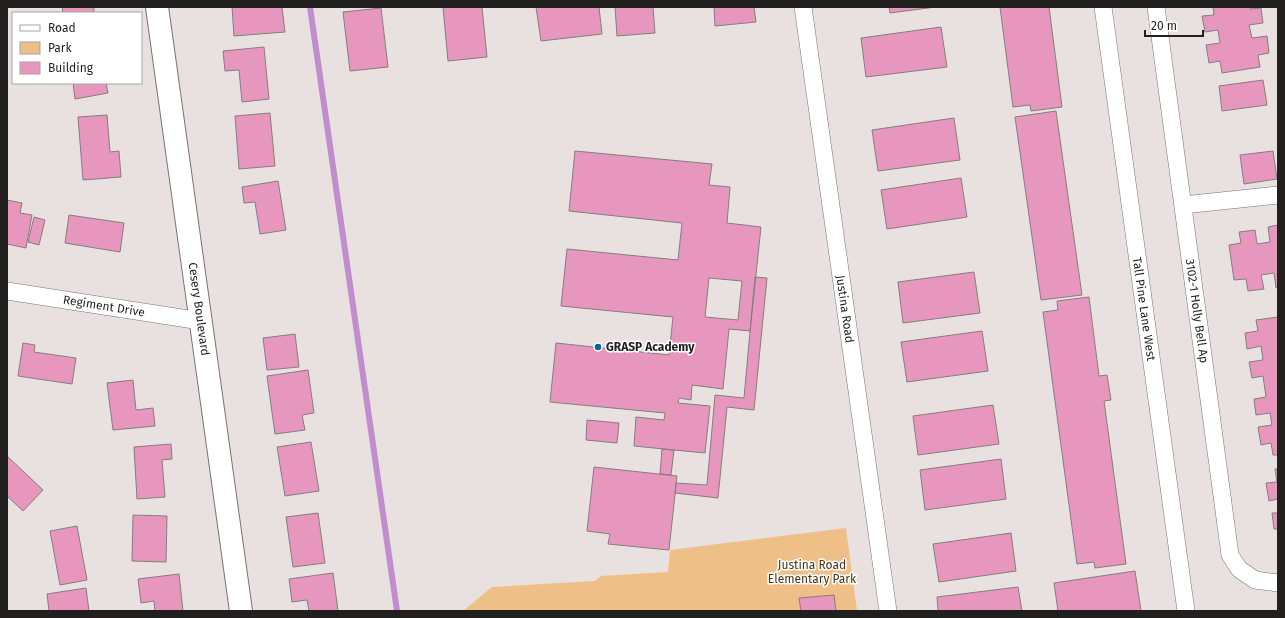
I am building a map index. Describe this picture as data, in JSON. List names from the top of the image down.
{
  "streets": {
    "main road": ["Cesery Boulevard"],
    "street": [
      "Regiment Drive",
      "Justina Road",
      "Tall Pine Lane West",
      "3102-1 Holly Bell Ap"
    ]
  },
  "crossings": [
    ["Regiment Drive", "Cesery Boulevard"]
  ],
  "parks": ["Justina Road Elementary Park"],
  "places": ["GRASP Academy"],
  "legend": ["Road", "Park", "Building"],
  "scale_bar": "20 m"
}
